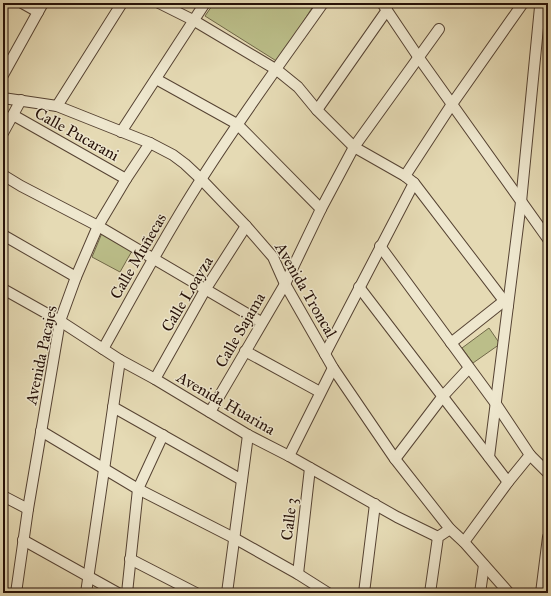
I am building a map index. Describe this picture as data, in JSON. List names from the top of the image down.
{
  "streets": {
    "street": [
      "Calle Pucarani",
      "Calle Muñecas",
      "Avenida Troncal",
      "Calle Loayza",
      "Calle Sajama",
      "Avenida Pacajes",
      "Avenida Huarina",
      "Calle 3"
    ]
  },
  "crossings": [
    ["Calle Pucarani", "Avenida Pacajes"],
    ["Calle Muñecas", "Avenida Troncal"],
    ["Calle Muñecas", "Avenida Huarina"],
    ["Avenida Troncal", "Calle Loayza"],
    ["Avenida Troncal", "Calle Sajama"],
    ["Avenida Troncal", "Avenida Pacajes"],
    ["Calle Loayza", "Avenida Huarina"],
    ["Calle Sajama", "Avenida Huarina"],
    ["Avenida Pacajes", "Avenida Huarina"],
    ["Avenida Huarina", "Calle 3"]
  ]
}
